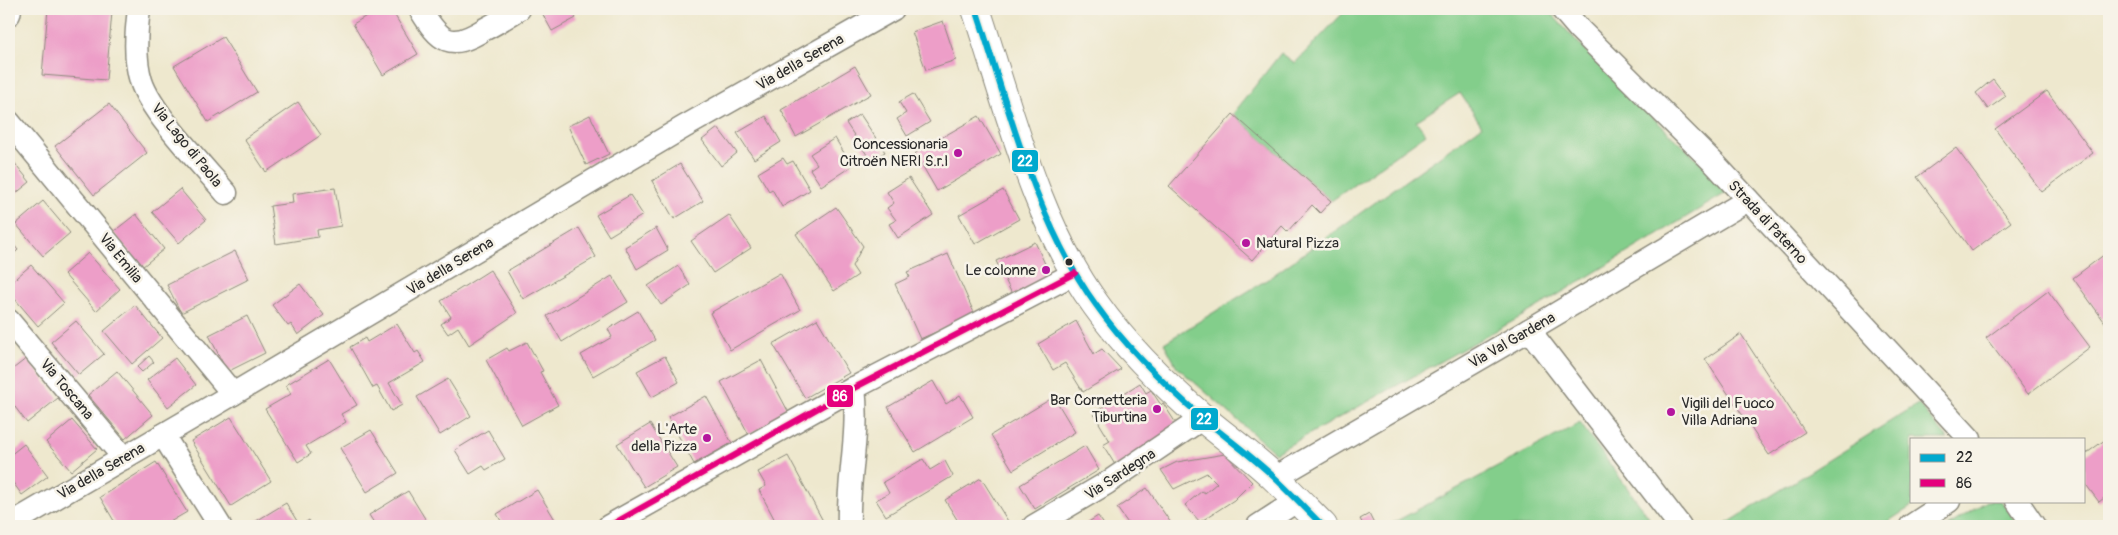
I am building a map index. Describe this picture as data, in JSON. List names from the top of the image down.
{
  "streets": {
    "street": [
      "Via della Serena",
      "Via Lago di Paola",
      "Strada di Paterno",
      "Via Emilia",
      "Via Val Gardena",
      "Via Toscana",
      "Via Sardegna"
    ]
  },
  "crossings": [
    ["Via della Serena", "Via Emilia"],
    ["Via della Serena", "Via Toscana"],
    ["Strada di Paterno", "Via Val Gardena"]
  ],
  "places": [
    "Concessionaria Citroën NERI S.r.l",
    "Natural Pizza",
    "Le colonne",
    "Bar Cornetteria Tiburtina",
    "Vigili del Fuoco Villa Adriana",
    "L'Arte della Pizza"
  ],
  "lines": ["transit line 22", "transit line 86"],
  "legend": ["22", "86"]
}
